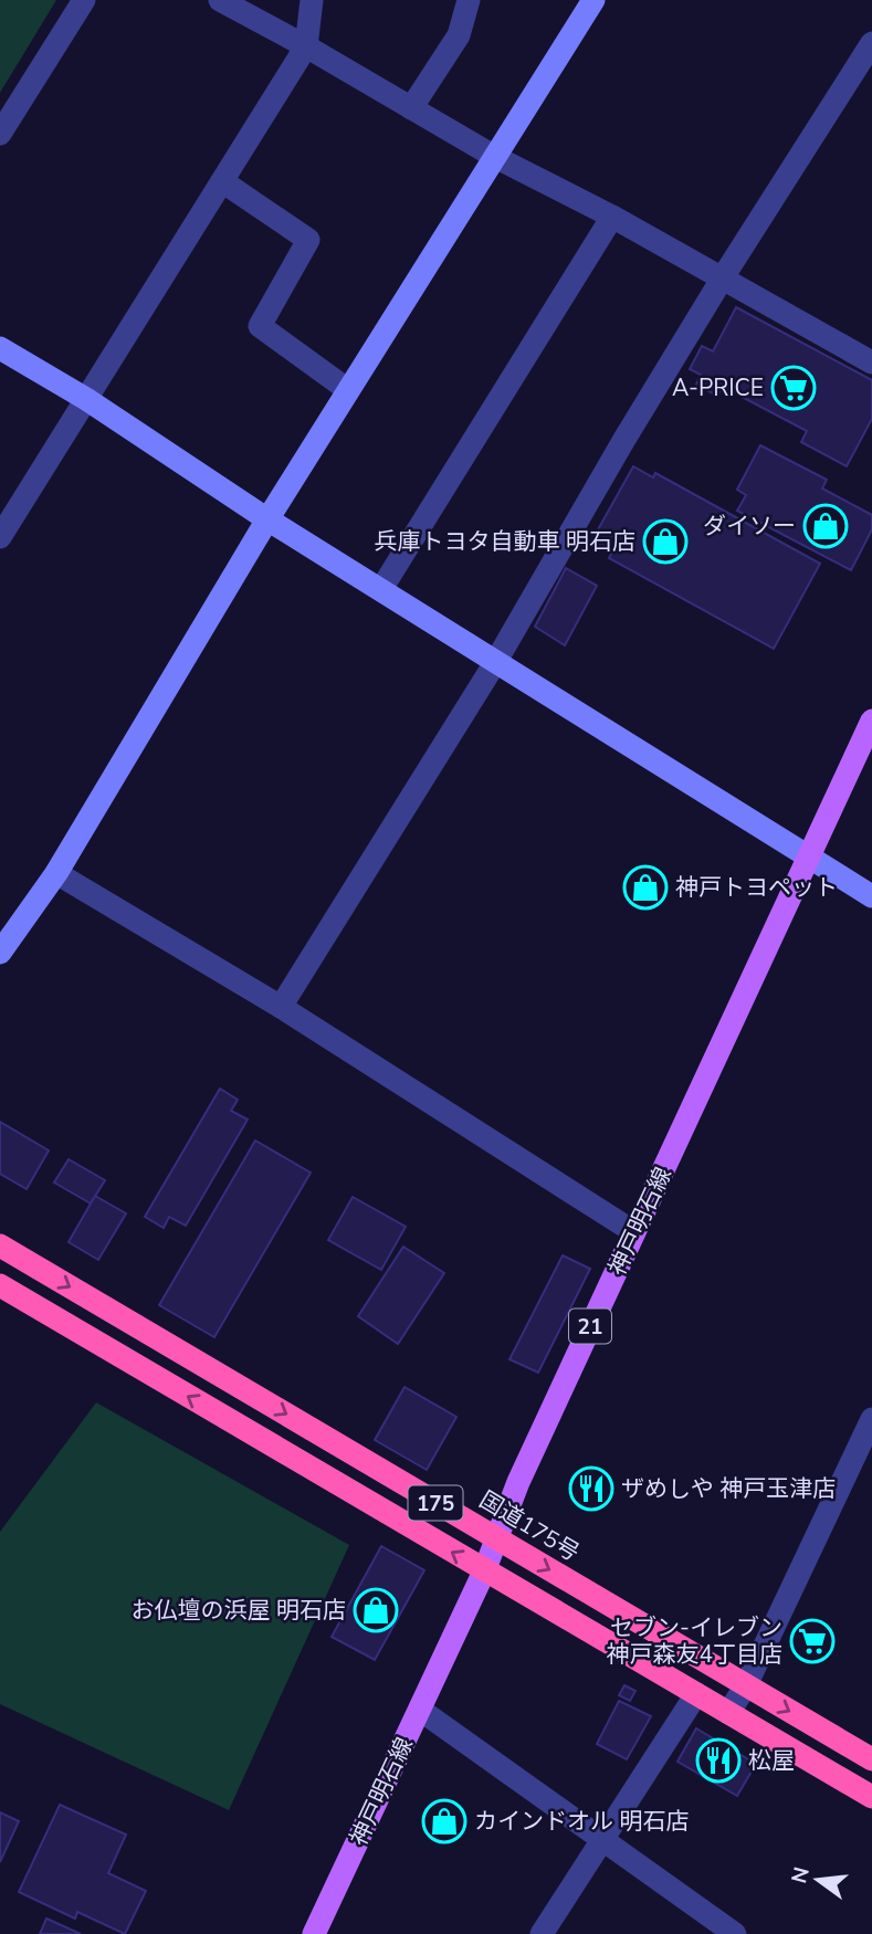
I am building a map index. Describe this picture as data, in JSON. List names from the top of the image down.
{
  "streets": {
    "highway": ["175", "国道175号"],
    "main road": ["神戸明石線", "21"]
  },
  "crossings": [
    ["神戸明石線", "175"],
    ["神戸明石線", "国道175号"]
  ],
  "places": {
    "supermarket": ["A-PRICE", "セブン-イレブン 神戸森友4丁目店"],
    "shop": [
      "ダイソー",
      "兵庫トヨタ自動車 明石店",
      "神戸トヨペット",
      "お仏壇の浜屋 明石店",
      "カインドオル 明石店"
    ],
    "restaurant": ["ザめしや 神戸玉津店", "松屋"]
  },
  "north": "left"
}
